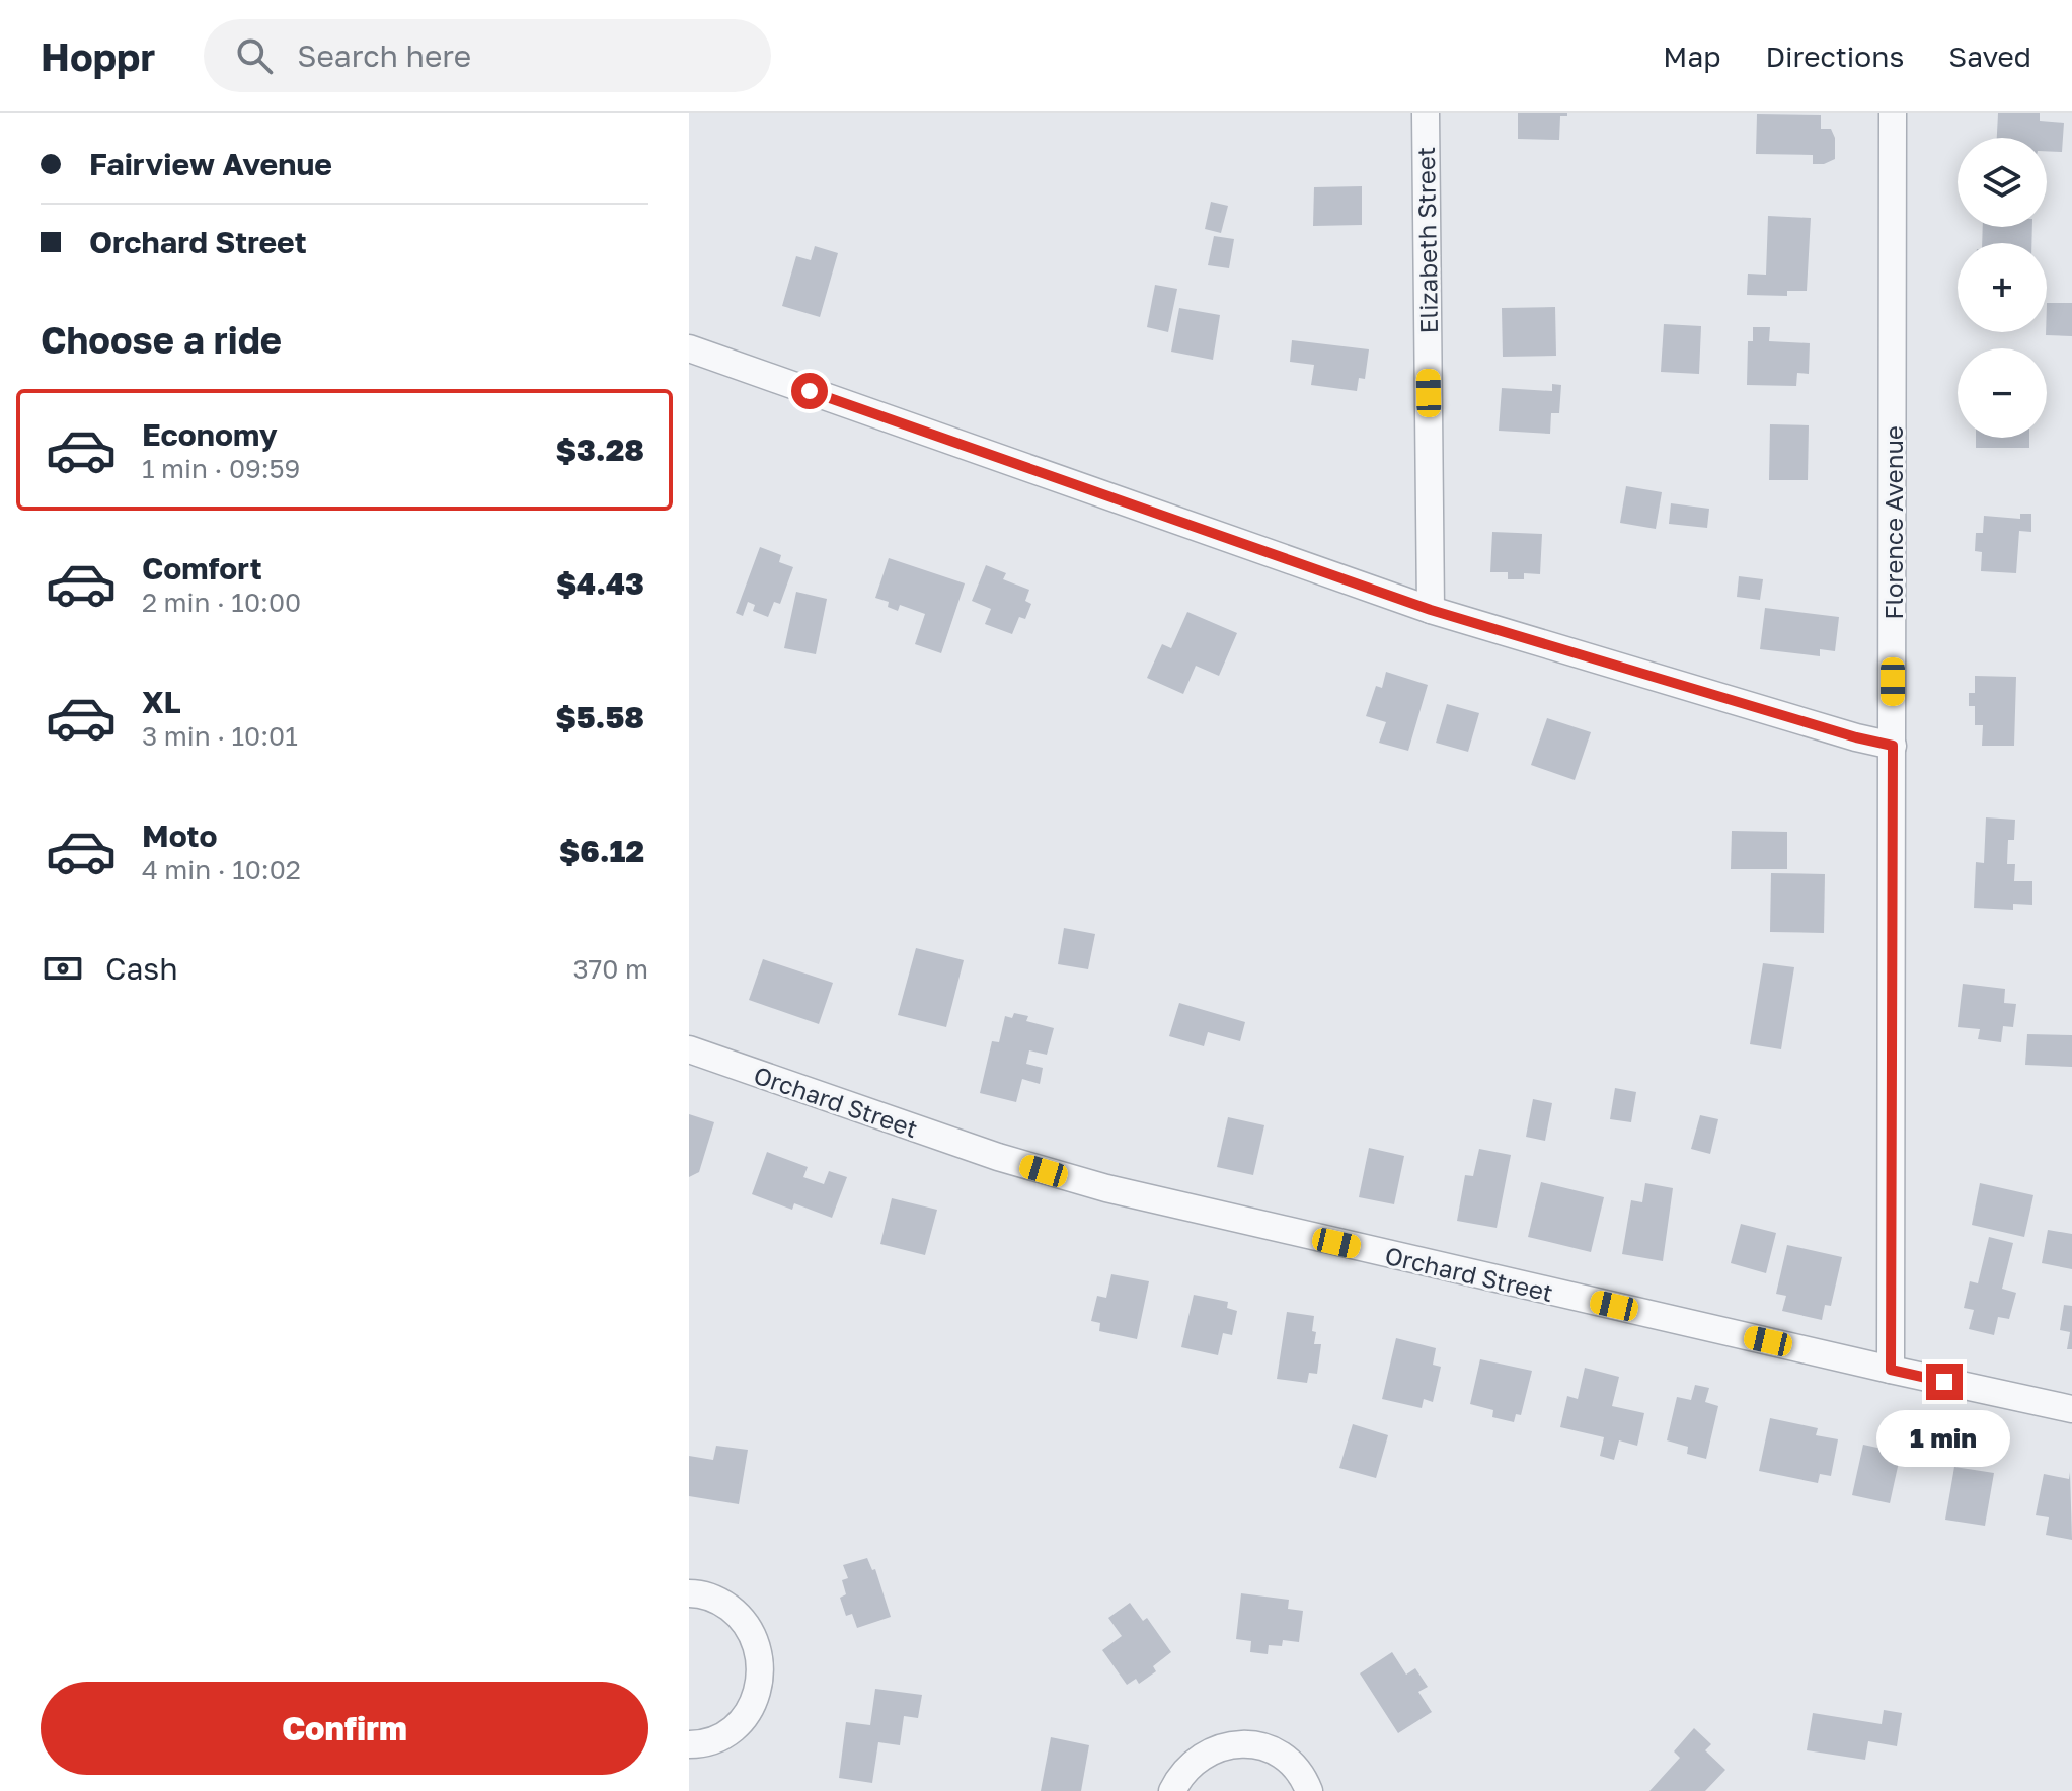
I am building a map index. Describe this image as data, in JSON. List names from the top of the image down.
{
  "streets": {
    "street": ["Elizabeth Street", "Florence Avenue", "Orchard Street"]
  },
  "crossings": [
    ["Florence Avenue", "Orchard Street"]
  ],
  "page": {
    "header": "Hoppr",
    "search": "Search here",
    "nav": ["Map", "Directions", "Saved"],
    "banner": ["Fairview Avenue", "Orchard Street"],
    "map_buttons": ["+", "−"],
    "heading": "Choose a ride",
    "list": [
      {
        "name": "Economy",
        "note": "1 min · 09:59",
        "value": "$3.28"
      },
      {
        "name": "Comfort",
        "note": "2 min · 10:00",
        "value": "$4.43"
      },
      {
        "name": "XL",
        "note": "3 min · 10:01",
        "value": "$5.58"
      },
      {
        "name": "Moto",
        "note": "4 min · 10:02",
        "value": "$6.12"
      }
    ],
    "pay": ["Cash", "370 m"],
    "bubble": "1 min",
    "buttons": "Confirm"
  }
}
